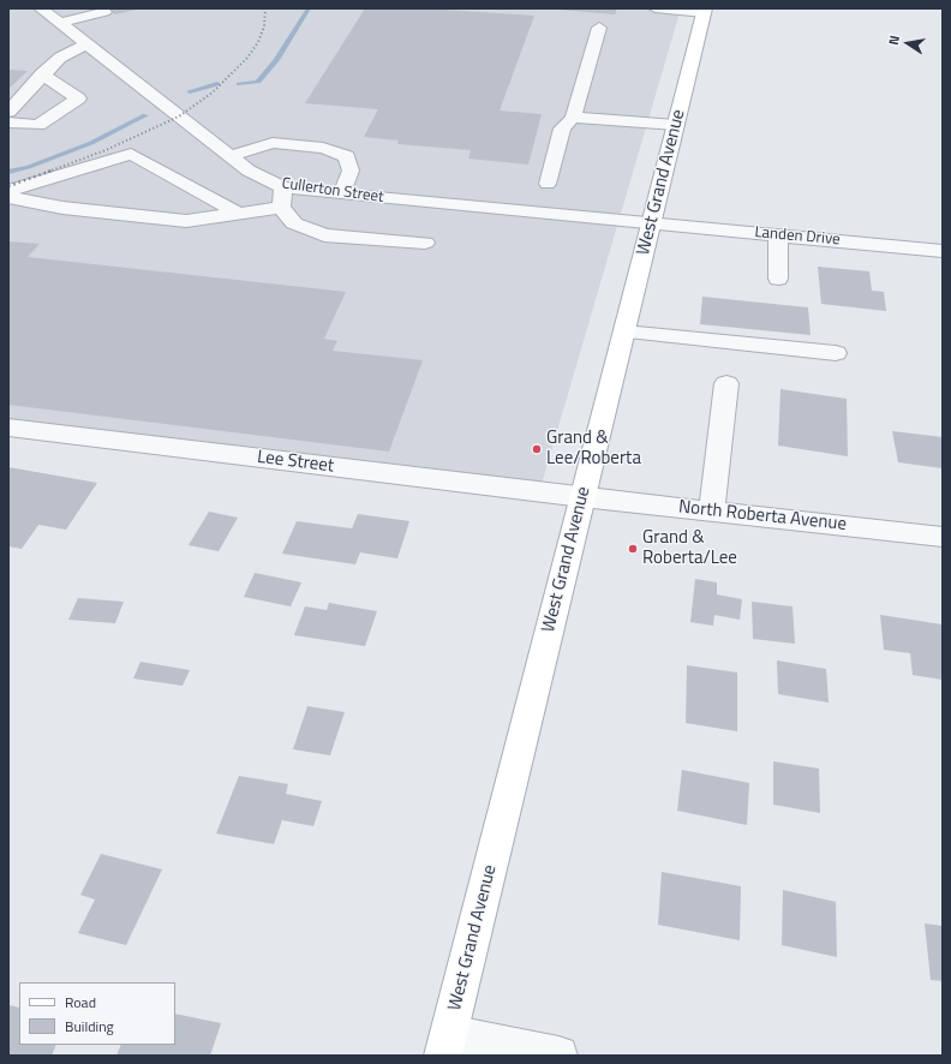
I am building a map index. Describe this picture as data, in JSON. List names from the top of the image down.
{
  "streets": {
    "main road": ["West Grand Avenue"],
    "street": [
      "Cullerton Street",
      "Landen Drive",
      "Lee Street",
      "North Roberta Avenue"
    ]
  },
  "crossings": [
    ["West Grand Avenue", "Cullerton Street"],
    ["West Grand Avenue", "Landen Drive"],
    ["West Grand Avenue", "Lee Street"],
    ["West Grand Avenue", "North Roberta Avenue"],
    ["Cullerton Street", "Landen Drive"],
    ["Lee Street", "North Roberta Avenue"]
  ],
  "places": ["Grand & Lee/Roberta", "Grand & Roberta/Lee"],
  "legend": ["Road", "Building"],
  "north": "left"
}
